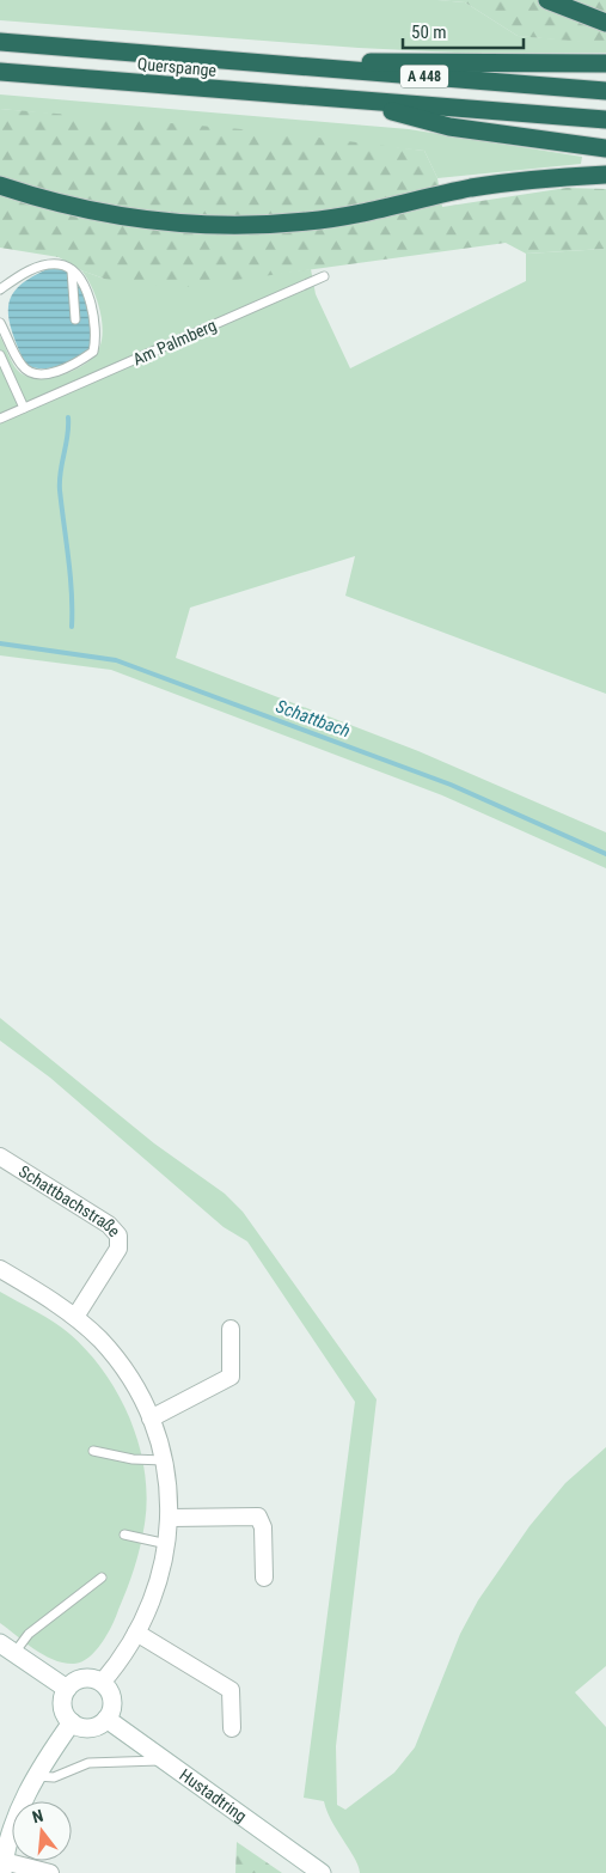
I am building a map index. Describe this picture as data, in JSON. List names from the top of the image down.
{
  "streets": {
    "highway": ["Querspange", "A 448"],
    "street": ["Schattbachstraße", "Hustadtring"],
    "lane": ["Am Palmberg"]
  },
  "crossings": [
    ["Querspange", "A 448"]
  ],
  "water": ["Schattbach"],
  "scale_bar": "50 m",
  "north": "top"
}
